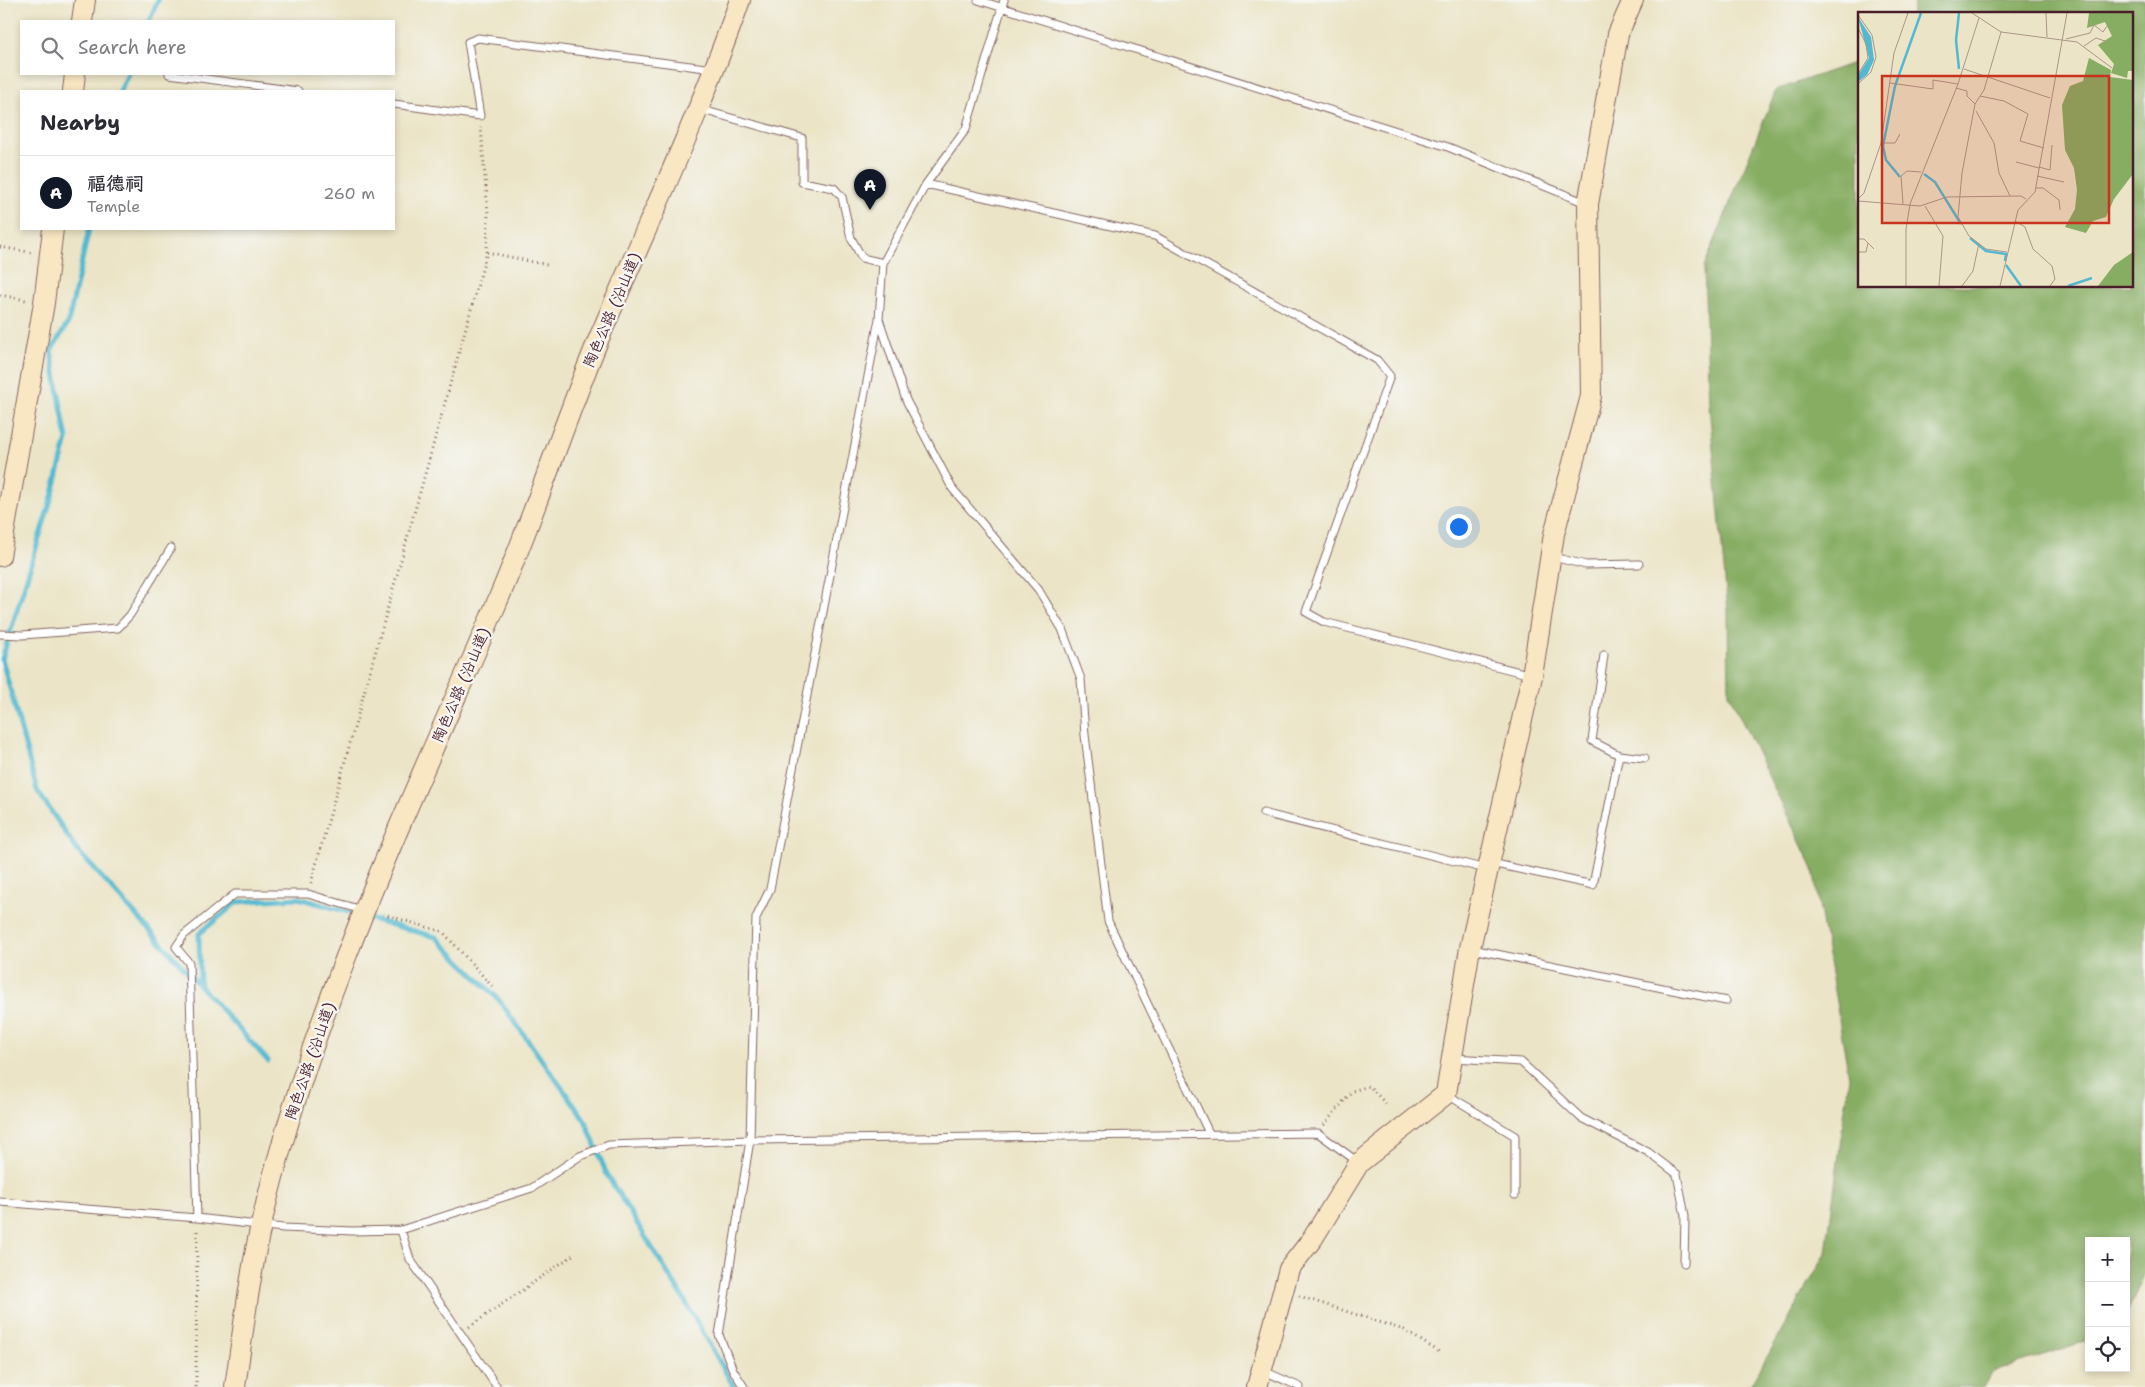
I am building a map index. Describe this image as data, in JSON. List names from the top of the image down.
{
  "streets": {
    "street": ["陶色公路 (沿山道)"]
  },
  "page": {
    "search": "Search here",
    "heading": "Nearby",
    "list": [
      {
        "mark": "A",
        "name": "福德祠",
        "note": "Temple",
        "value": "260 m"
      }
    ],
    "pins": "A",
    "map_buttons": ["+", "−"]
  }
}
